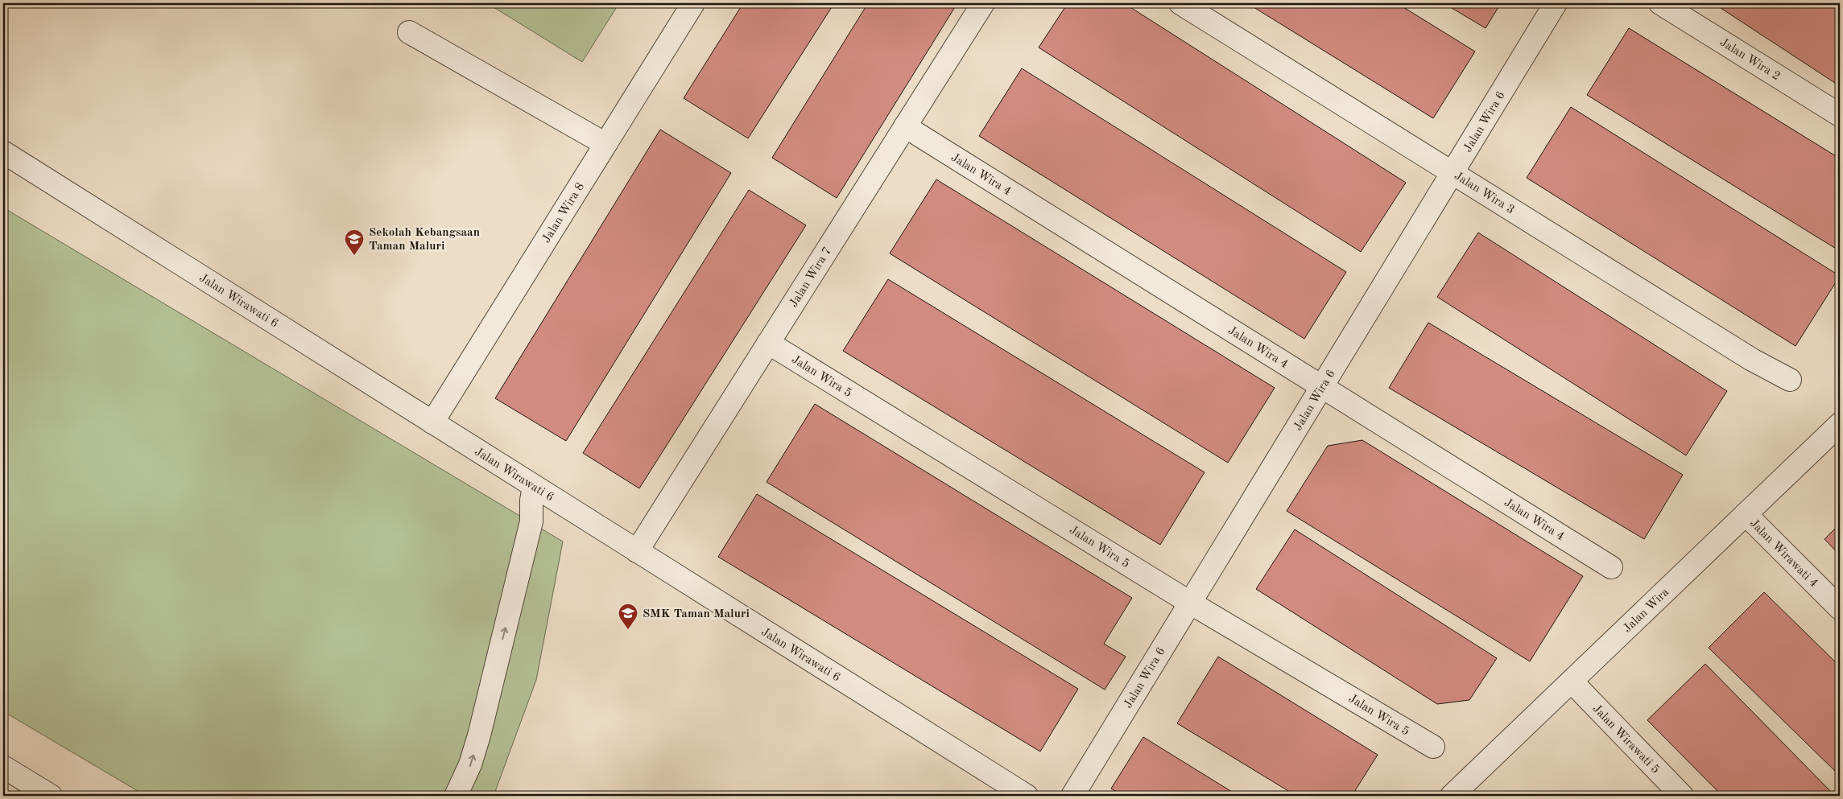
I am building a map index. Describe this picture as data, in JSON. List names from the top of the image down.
{
  "streets": {
    "street": [
      "Jalan Wira 2",
      "Jalan Wira 6",
      "Jalan Wira 4",
      "Jalan Wira 3",
      "Jalan Wira 8",
      "Jalan Wira 7",
      "Jalan Wirawati 6",
      "Jalan Wira 5",
      "Jalan Wirawati 4",
      "Jalan Wira",
      "Jalan Wirawati 5"
    ]
  },
  "crossings": [
    ["Jalan Wira 6", "Jalan Wira 4"],
    ["Jalan Wira 6", "Jalan Wira 3"],
    ["Jalan Wira 6", "Jalan Wira 5"],
    ["Jalan Wira 4", "Jalan Wira 7"],
    ["Jalan Wira 8", "Jalan Wirawati 6"],
    ["Jalan Wira 7", "Jalan Wirawati 6"],
    ["Jalan Wira 7", "Jalan Wira 5"],
    ["Jalan Wirawati 4", "Jalan Wira"],
    ["Jalan Wira", "Jalan Wirawati 5"]
  ],
  "places": {
    "school or university": ["Sekolah Kebangsaan Taman Maluri", "SMK Taman Maluri"]
  }
}
